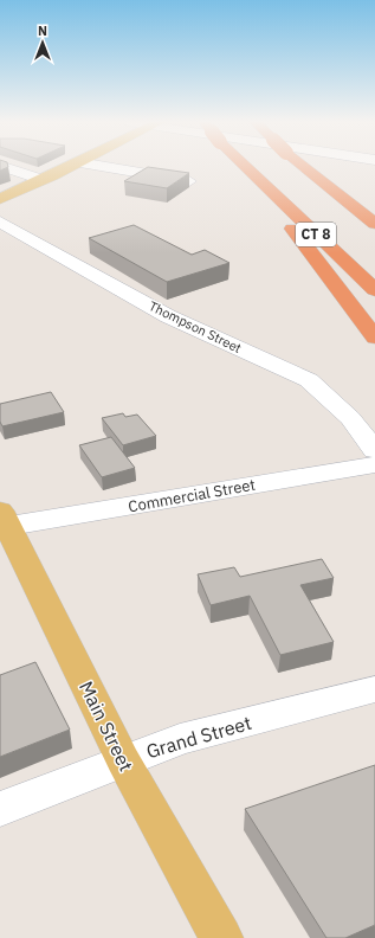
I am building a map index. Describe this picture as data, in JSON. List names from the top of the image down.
{
  "streets": {
    "highway": ["CT 8"],
    "main road": ["Main Street"],
    "street": ["Thompson Street", "Commercial Street", "Grand Street"]
  },
  "crossings": [
    ["Commercial Street", "Main Street"],
    ["Main Street", "Grand Street"]
  ],
  "north": "top"
}
